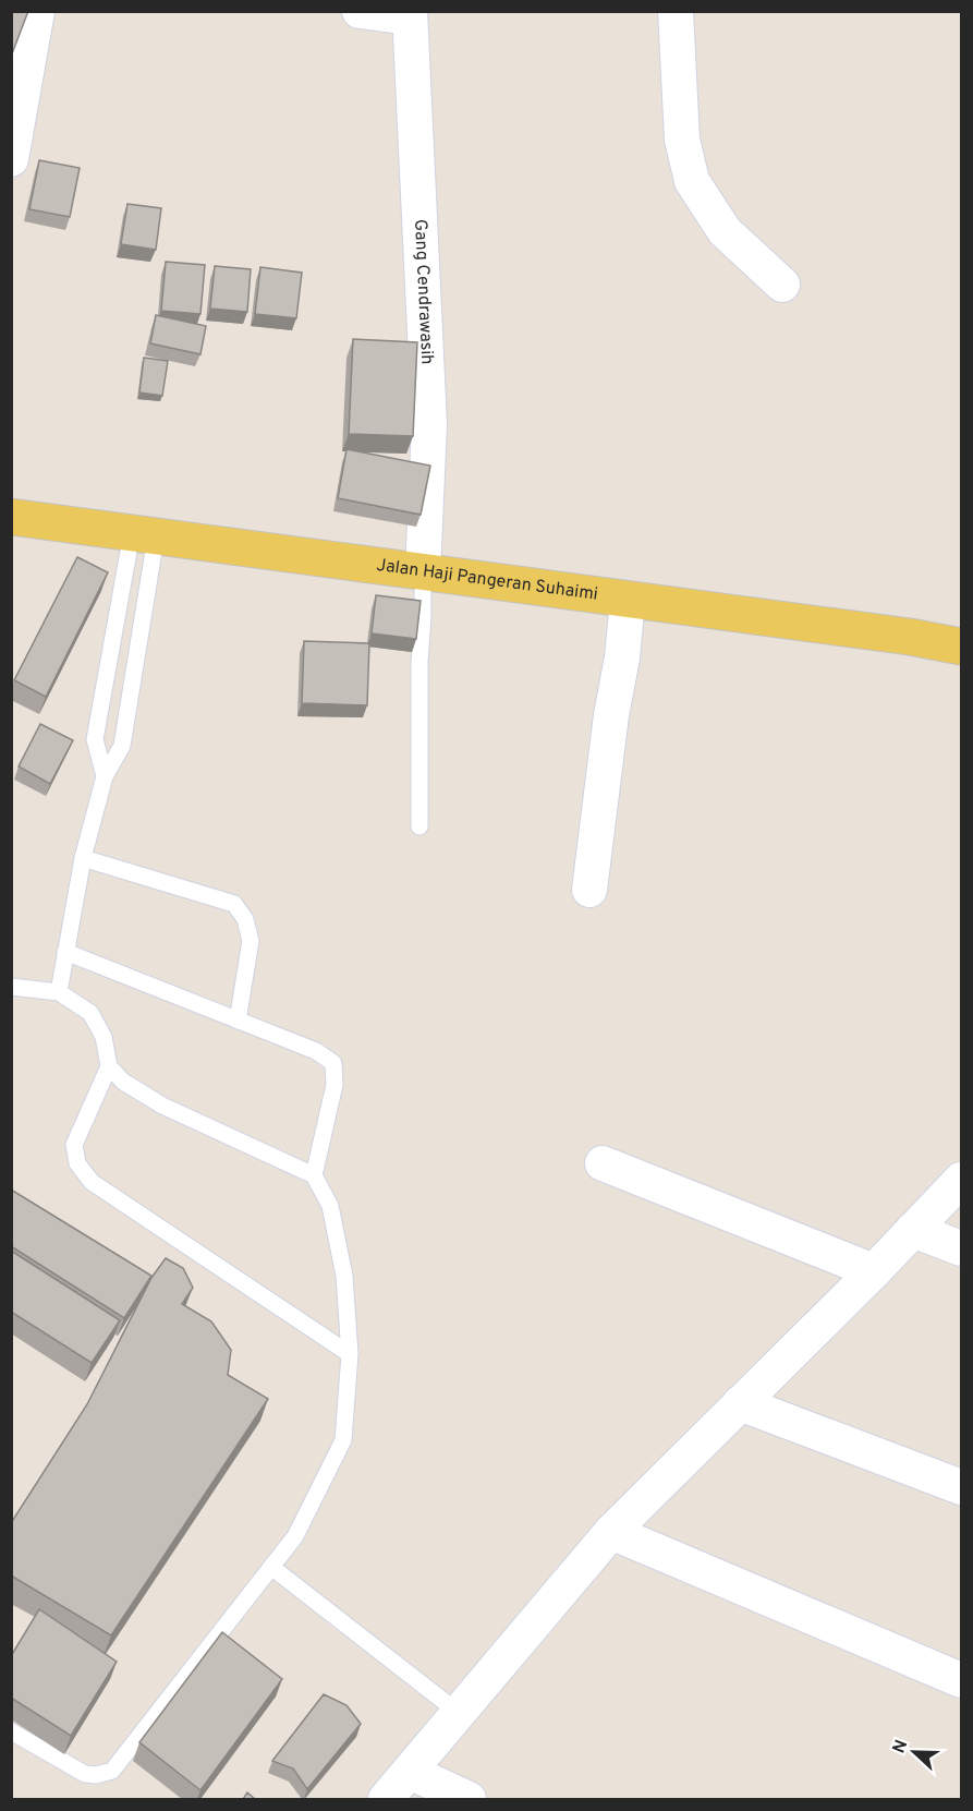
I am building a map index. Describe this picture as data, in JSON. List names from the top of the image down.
{
  "streets": {
    "main road": ["Jalan Haji Pangeran Suhaimi"],
    "street": ["Gang Cendrawasih"]
  },
  "crossings": [
    ["Gang Cendrawasih", "Jalan Haji Pangeran Suhaimi"]
  ],
  "north": "left"
}
